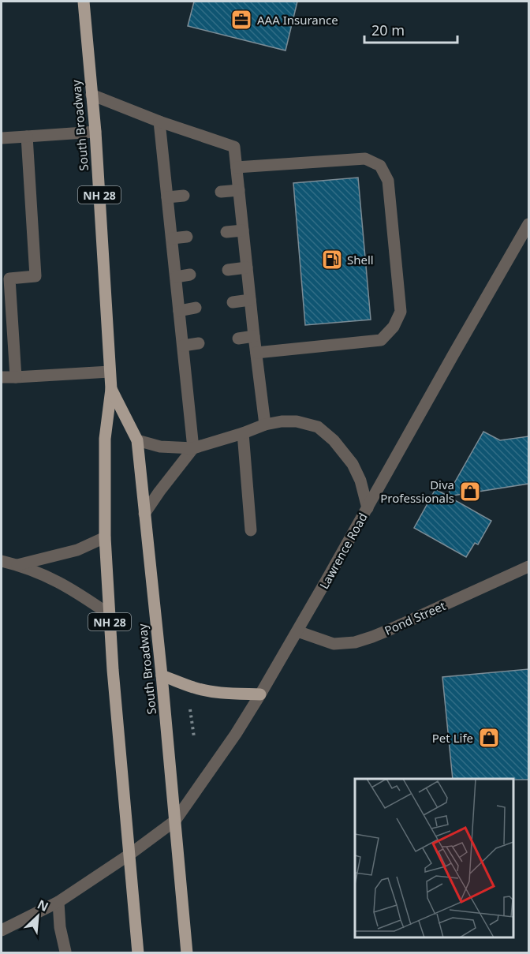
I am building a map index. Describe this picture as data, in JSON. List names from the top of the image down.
{
  "streets": {
    "main road": ["South Broadway", "NH 28"],
    "street": ["Lawrence Road", "Pond Street"]
  },
  "crossings": [
    ["South Broadway", "Lawrence Road"],
    ["Lawrence Road", "Pond Street"]
  ],
  "places": {
    "office": ["AAA Insurance"],
    "fuel station": ["Shell"],
    "shop": ["Diva Professionals", "Pet Life"]
  },
  "scale_bar": "20 m",
  "north": "top right"
}
